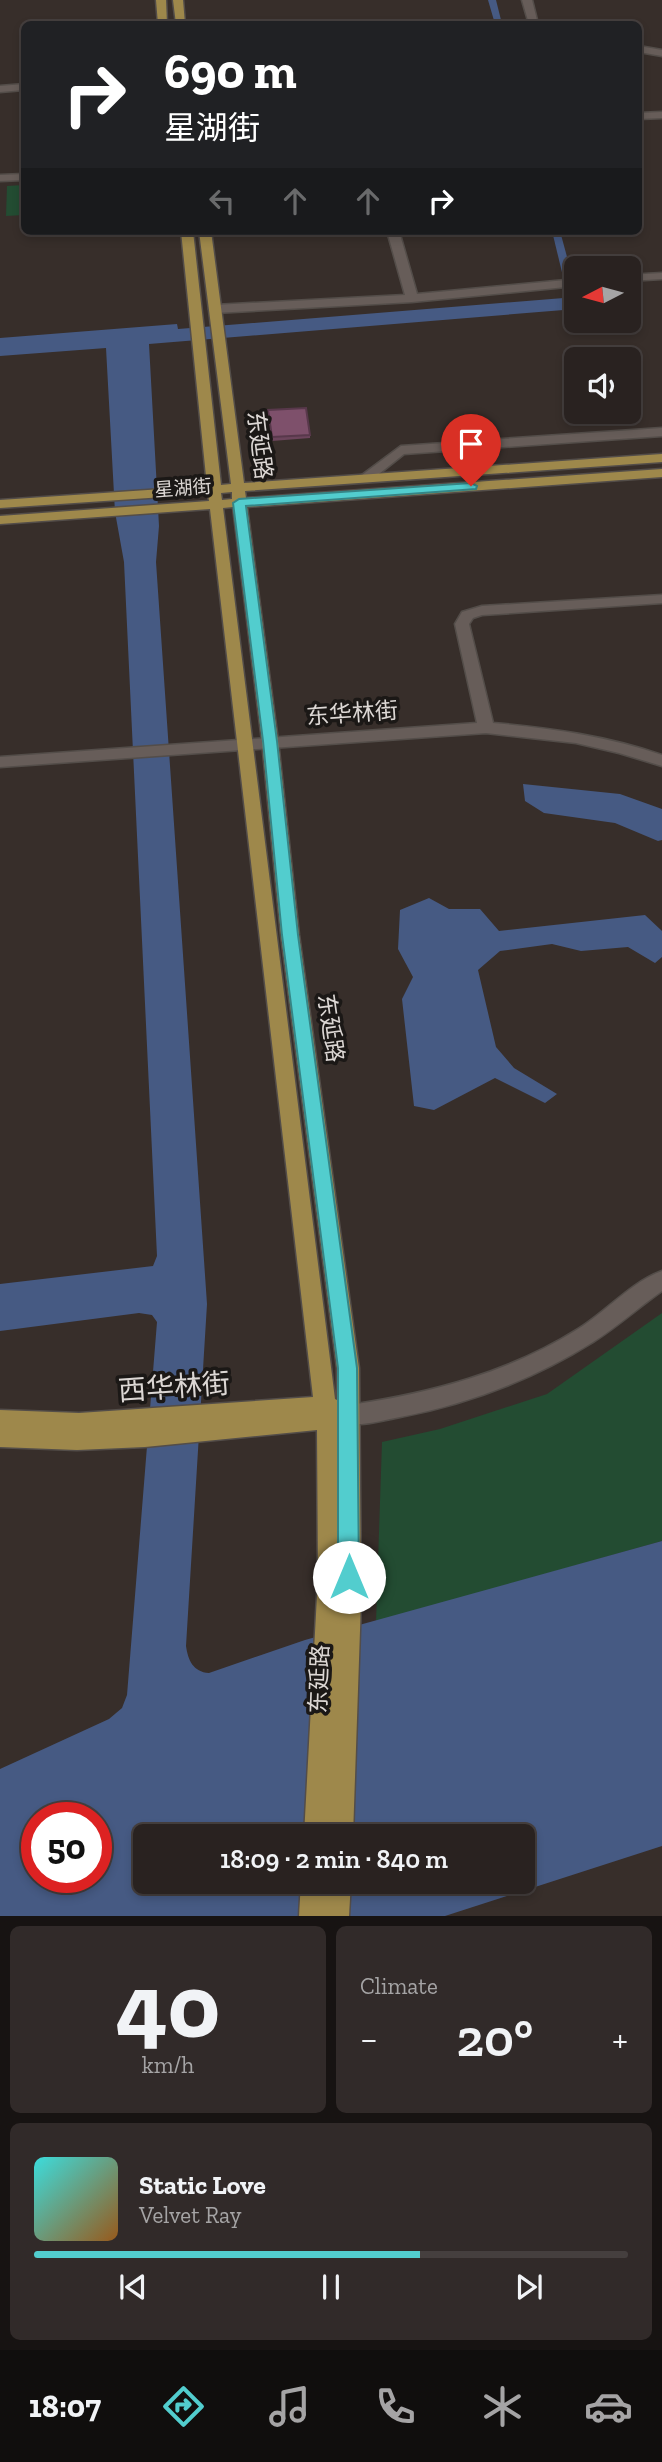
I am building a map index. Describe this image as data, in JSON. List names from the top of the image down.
{
  "streets": {
    "main road": ["东延路", "星湖街", "西华林街"],
    "street": ["东华林街"]
  },
  "crossings": [
    ["东延路", "星湖街"],
    ["东延路", "东华林街"],
    ["东延路", "西华林街"]
  ],
  "north": "left",
  "page": {
    "turn": ["690 m", "星湖街"],
    "limit": "50",
    "trip": "18:09 · 2 min · 840 m",
    "tile": [
      ["40", "km/h"],
      "Climate"
    ],
    "heat": ["−", "20°", "+"],
    "song": ["Static Love", "Velvet Ray"],
    "tabs": "18:07"
  }
}
